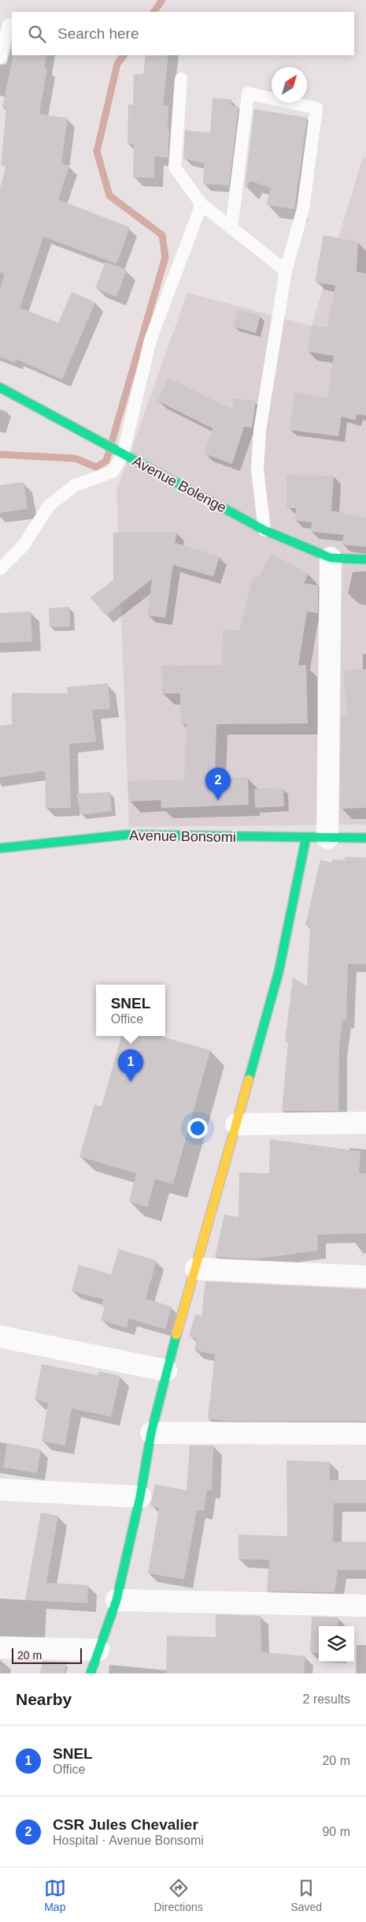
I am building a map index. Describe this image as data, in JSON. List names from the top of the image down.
{
  "streets": {
    "street": ["Avenue Bolenge", "Avenue Bonsomi"]
  },
  "scale_bar": "20 m",
  "north": "top right",
  "page": {
    "search": "Search here",
    "pins": ["2", "1"],
    "popup": ["SNEL", "Office"],
    "scale": "20 m",
    "heading": ["Nearby", "2 results"],
    "list": [
      {
        "mark": "1",
        "name": "SNEL",
        "note": "Office",
        "value": "20 m"
      },
      {
        "mark": "2",
        "name": "CSR Jules Chevalier",
        "note": "Hospital · Avenue Bonsomi",
        "value": "90 m"
      }
    ],
    "nav": ["Map", "Directions", "Saved"]
  }
}
